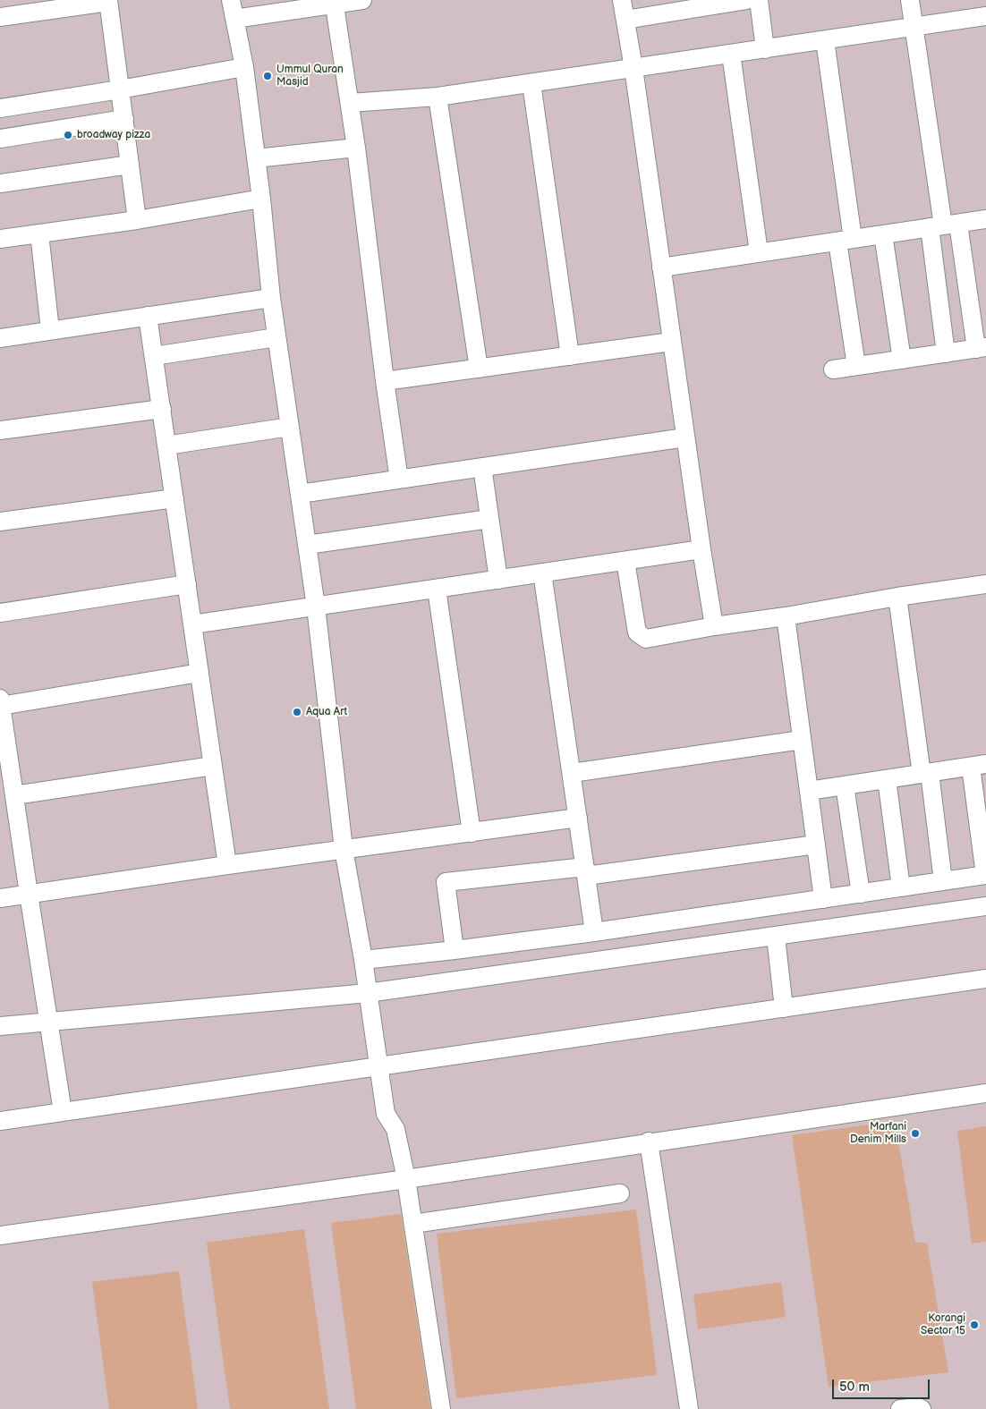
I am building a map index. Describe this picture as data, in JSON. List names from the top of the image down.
{
  "places": [
    "Ummul Quran Masjid",
    "broadway pizza",
    "Aqua Art",
    "Marfani Denim Mills",
    "Korangi Sector 15"
  ],
  "scale_bar": "50 m"
}
